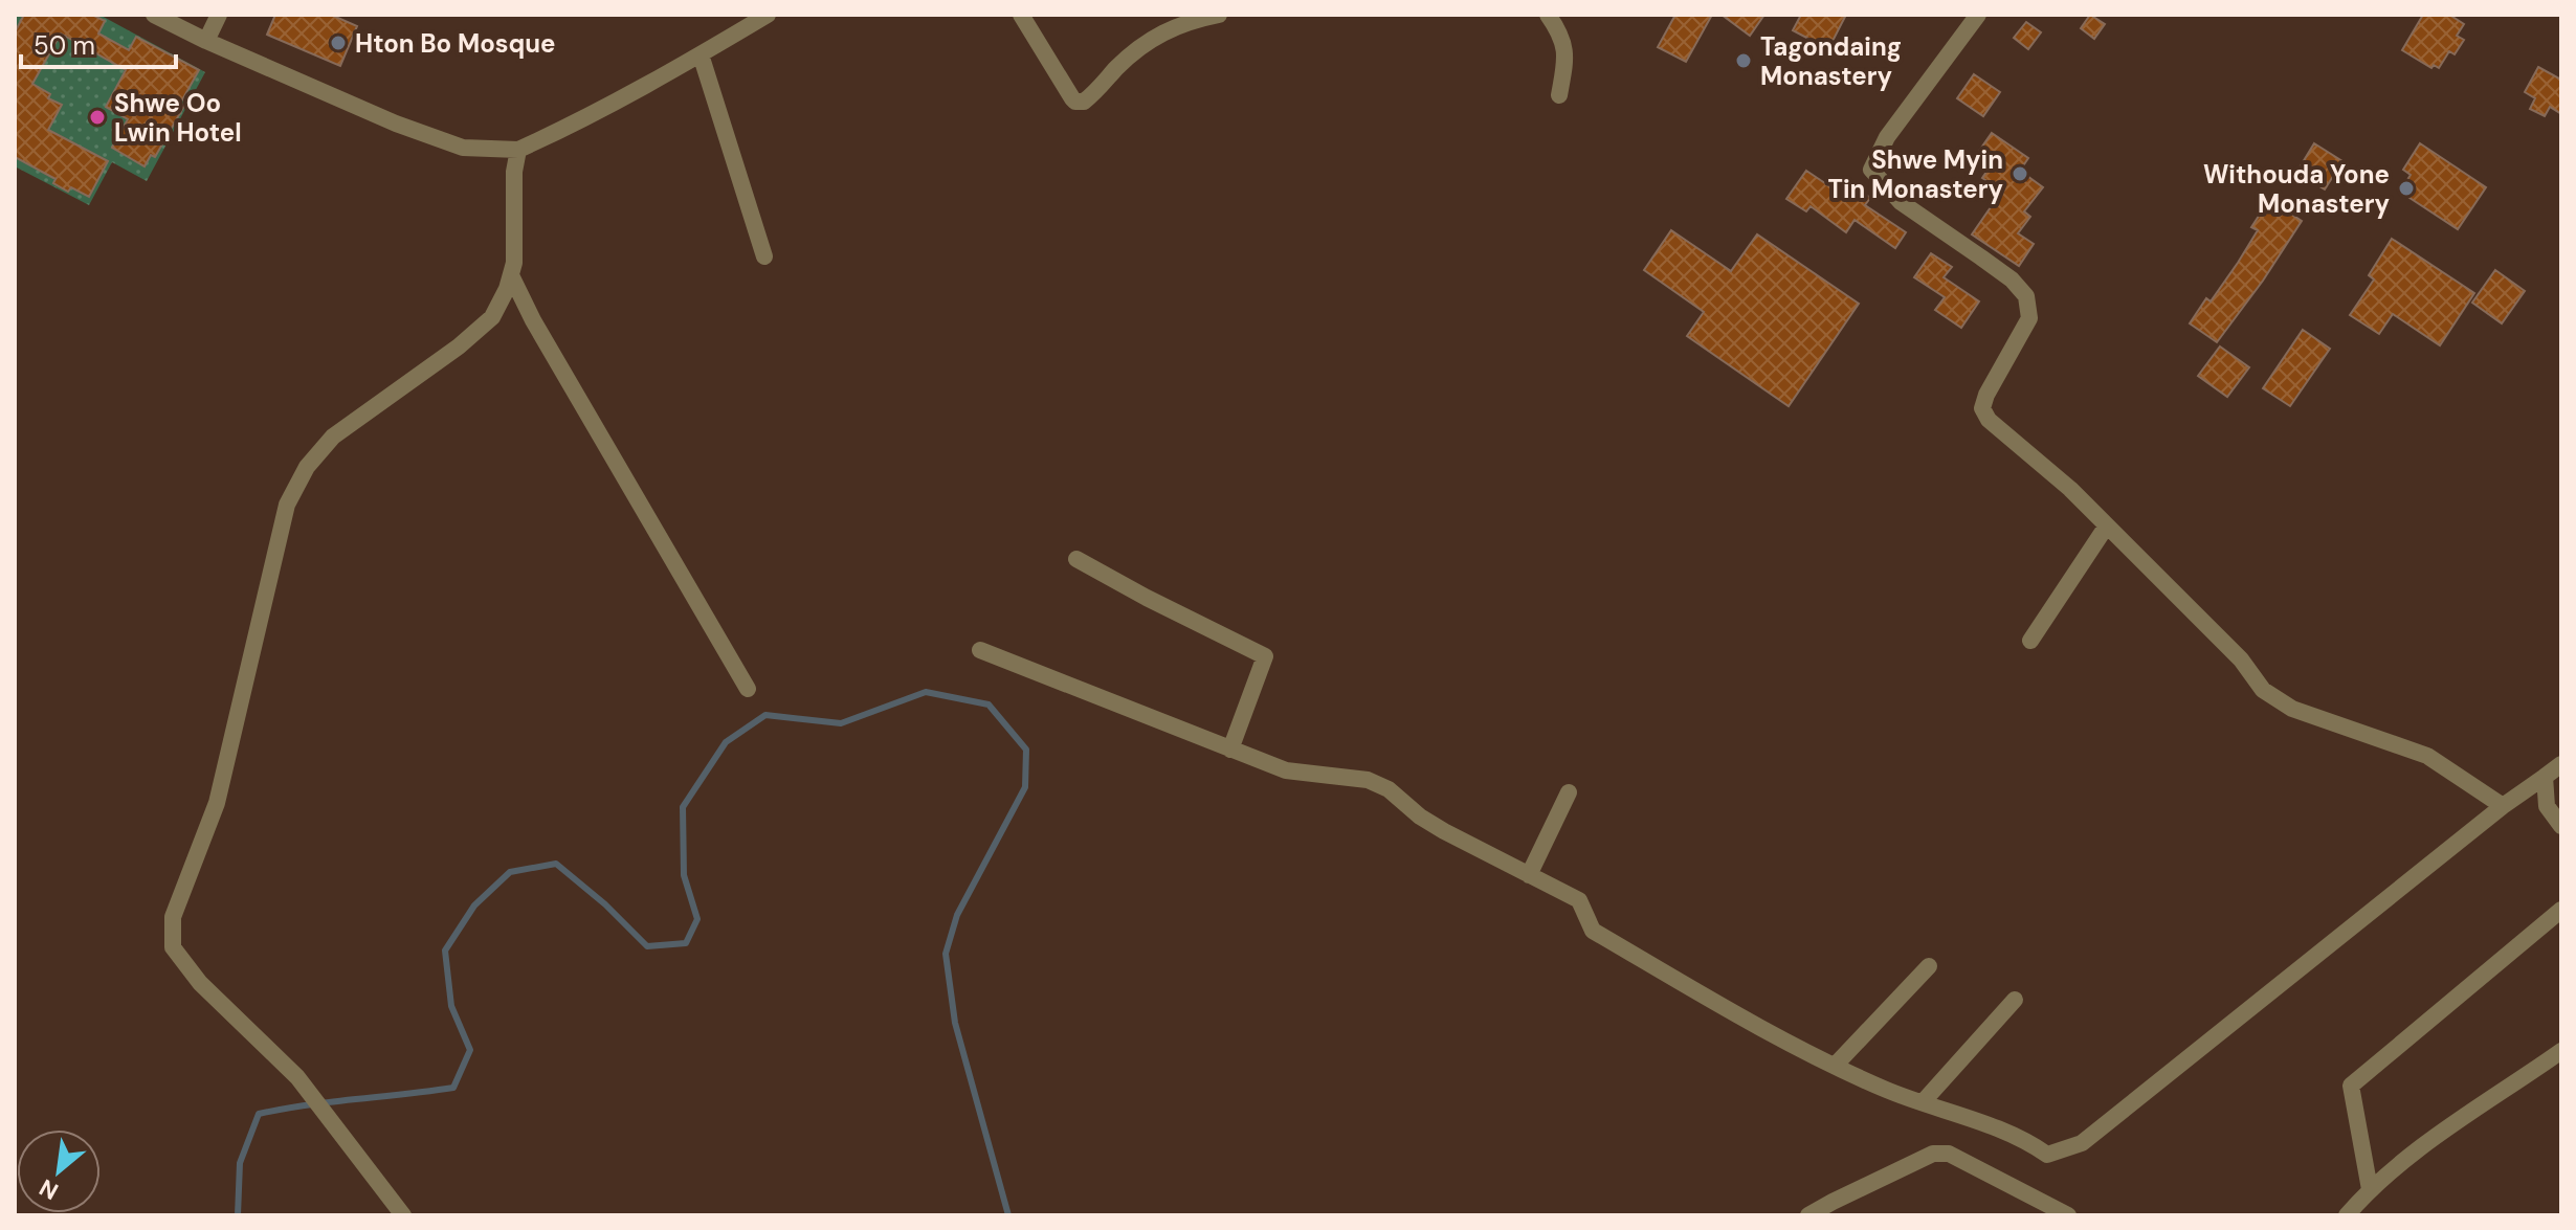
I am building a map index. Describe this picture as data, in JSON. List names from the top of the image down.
{
  "places": [
    "Hton Bo Mosque",
    "Tagondaing Monastery",
    "Shwe Oo Lwin Hotel",
    "Shwe Myin Tin Monastery",
    "Withouda Yone Monastery"
  ],
  "scale_bar": "50 m",
  "north": "bottom left"
}
